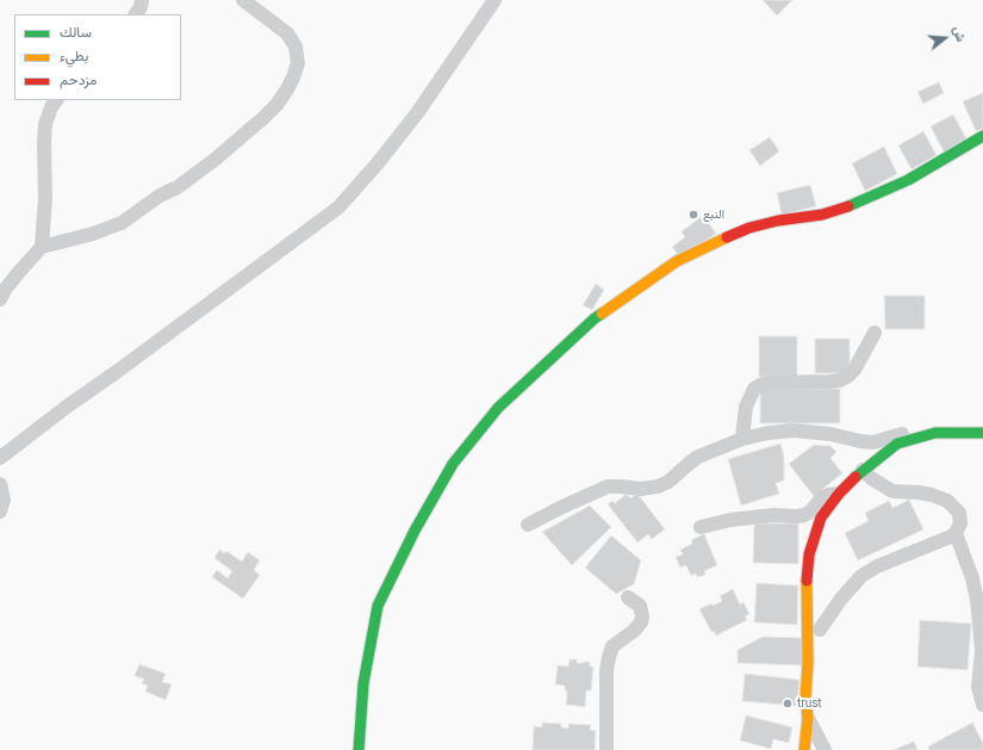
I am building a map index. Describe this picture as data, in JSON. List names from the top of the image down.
{
  "places": ["النبع", "trust"],
  "legend": ["سالك", "بطيء", "مزدحم"],
  "north": "right"
}
